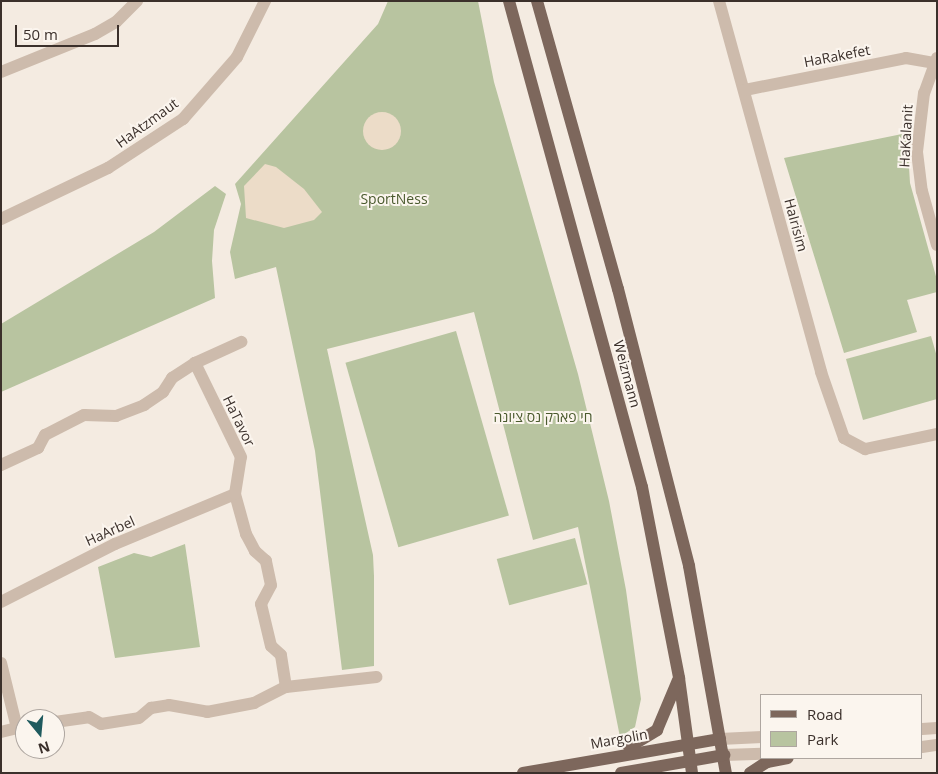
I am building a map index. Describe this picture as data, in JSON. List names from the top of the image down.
{
  "streets": {
    "main road": ["Weizmann", "Margolin"],
    "street": [
      "HaRakefet",
      "HaAtzmaut",
      "HaKalanit",
      "HaIrisim",
      "HaTavor",
      "HaArbel"
    ]
  },
  "crossings": [
    ["HaRakefet", "HaKalanit"],
    ["HaRakefet", "HaIrisim"],
    ["Weizmann", "Margolin"],
    ["HaTavor", "HaArbel"]
  ],
  "parks": ["SportNess", "חי פארק נס ציונה"],
  "legend": ["Road", "Park"],
  "scale_bar": "50 m",
  "north": "bottom"
}
